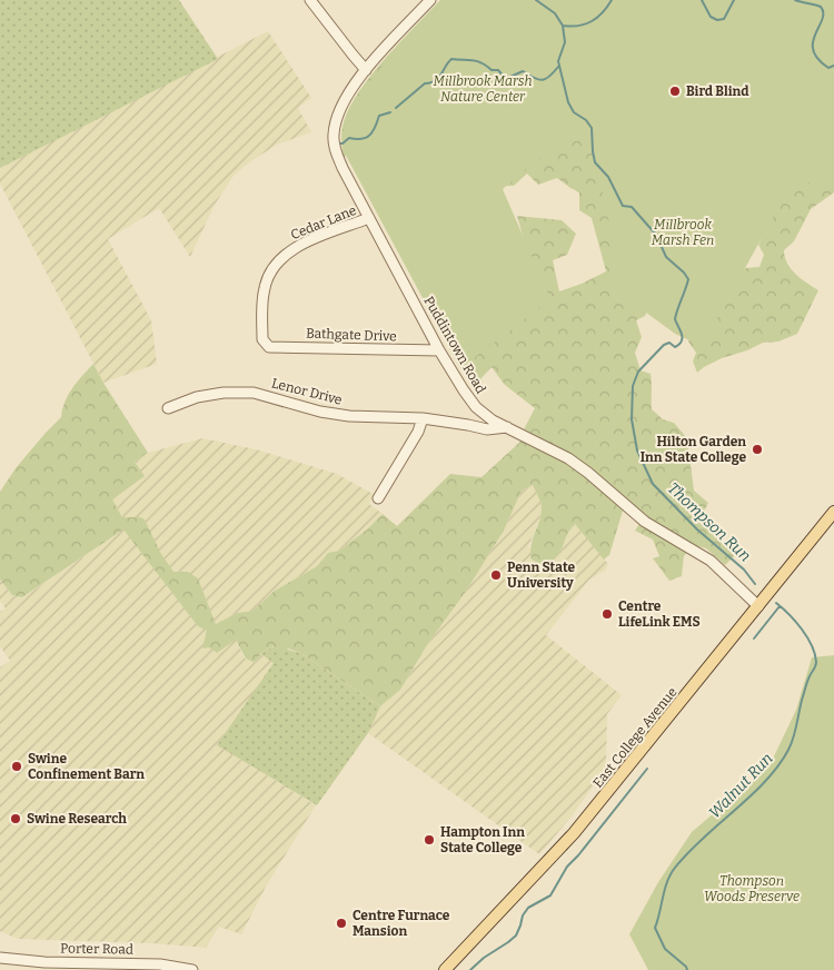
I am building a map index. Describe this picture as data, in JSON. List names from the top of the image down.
{
  "streets": {
    "main road": ["East College Avenue"],
    "street": [
      "Cedar Lane",
      "Bathgate Drive",
      "Puddintown Road",
      "Lenor Drive",
      "Porter Road"
    ]
  },
  "crossings": [
    ["Cedar Lane", "Bathgate Drive"],
    ["Cedar Lane", "Puddintown Road"],
    ["Bathgate Drive", "Puddintown Road"],
    ["Puddintown Road", "Lenor Drive"],
    ["Puddintown Road", "East College Avenue"]
  ],
  "water": ["Thompson Run", "Walnut Run"],
  "parks": ["Millbrook Marsh Nature Center", "Millbrook Marsh Fen", "Thompson Woods Preserve"],
  "places": [
    "Bird Blind",
    "Hilton Garden Inn State College",
    "Penn State University",
    "Centre LifeLink EMS",
    "Swine Confinement Barn",
    "Swine Research",
    "Hampton Inn State College",
    "Centre Furnace Mansion"
  ]
}
